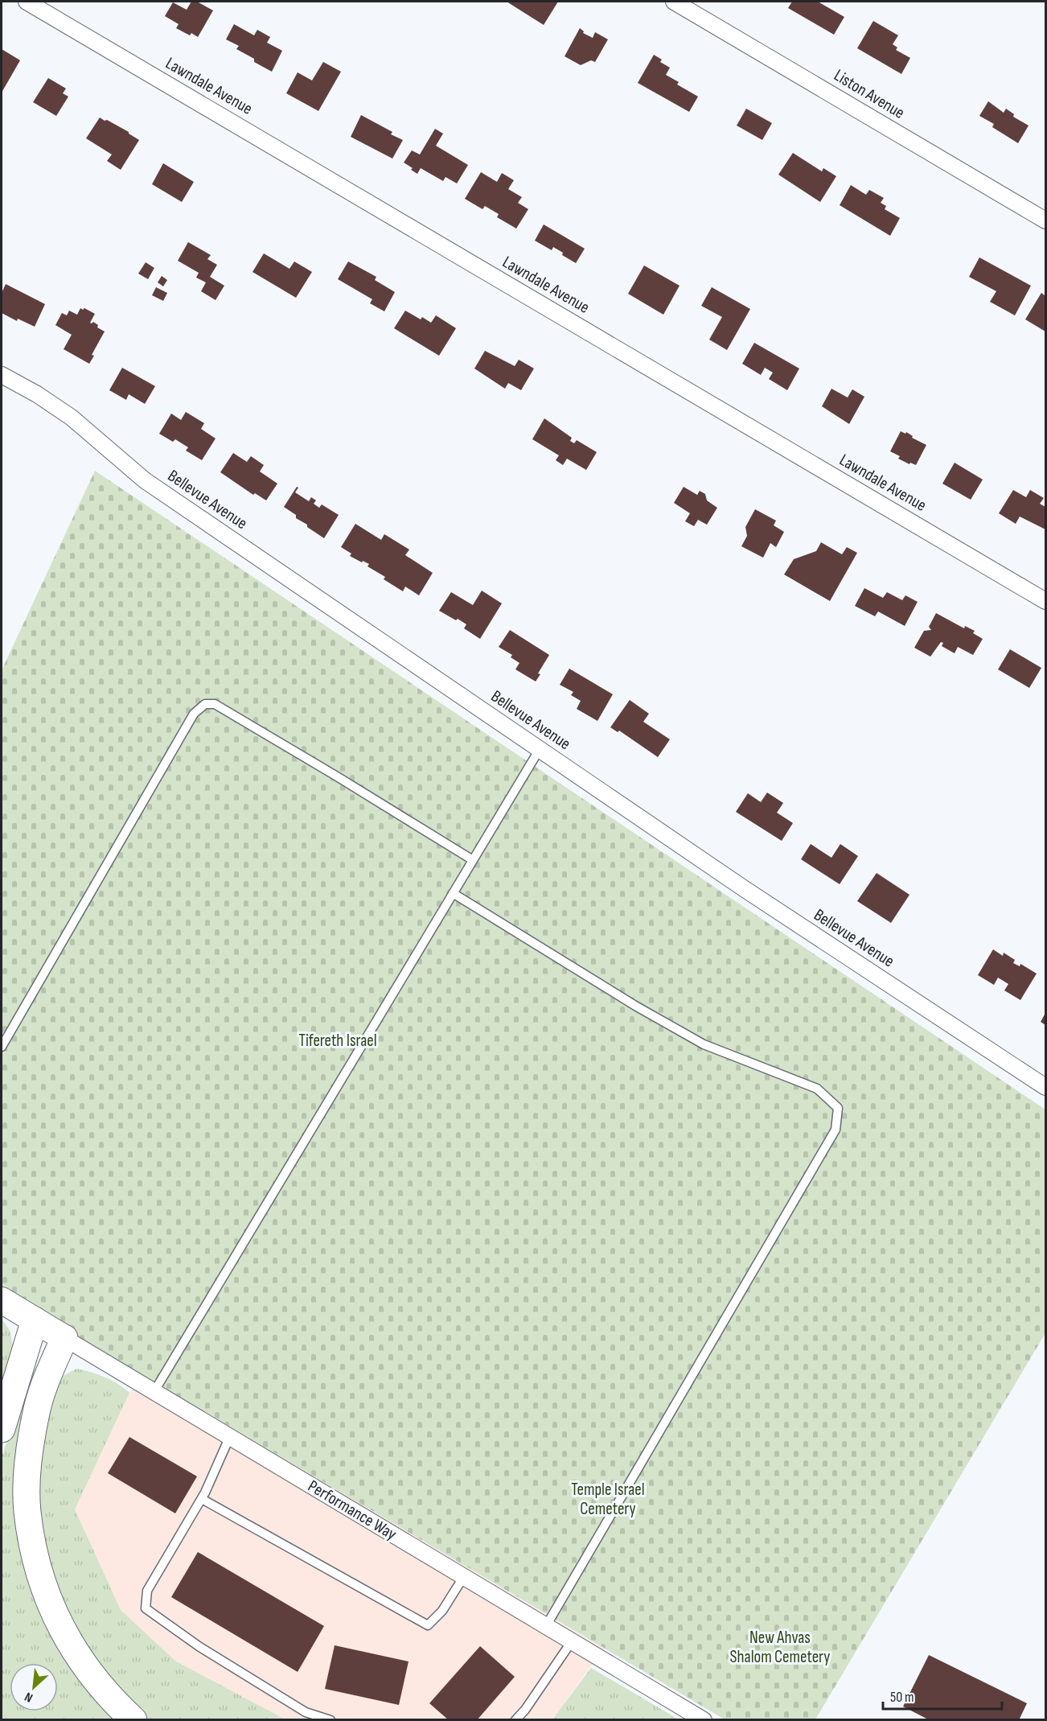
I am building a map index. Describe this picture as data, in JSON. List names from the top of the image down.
{
  "streets": {
    "main road": ["Performance Way"],
    "street": ["Lawndale Avenue", "Liston Avenue", "Bellevue Avenue"]
  },
  "parks": ["Tifereth Israel", "Temple Israel Cemetery", "New Ahvas Shalom Cemetery"],
  "scale_bar": "50 m",
  "north": "bottom left"
}
